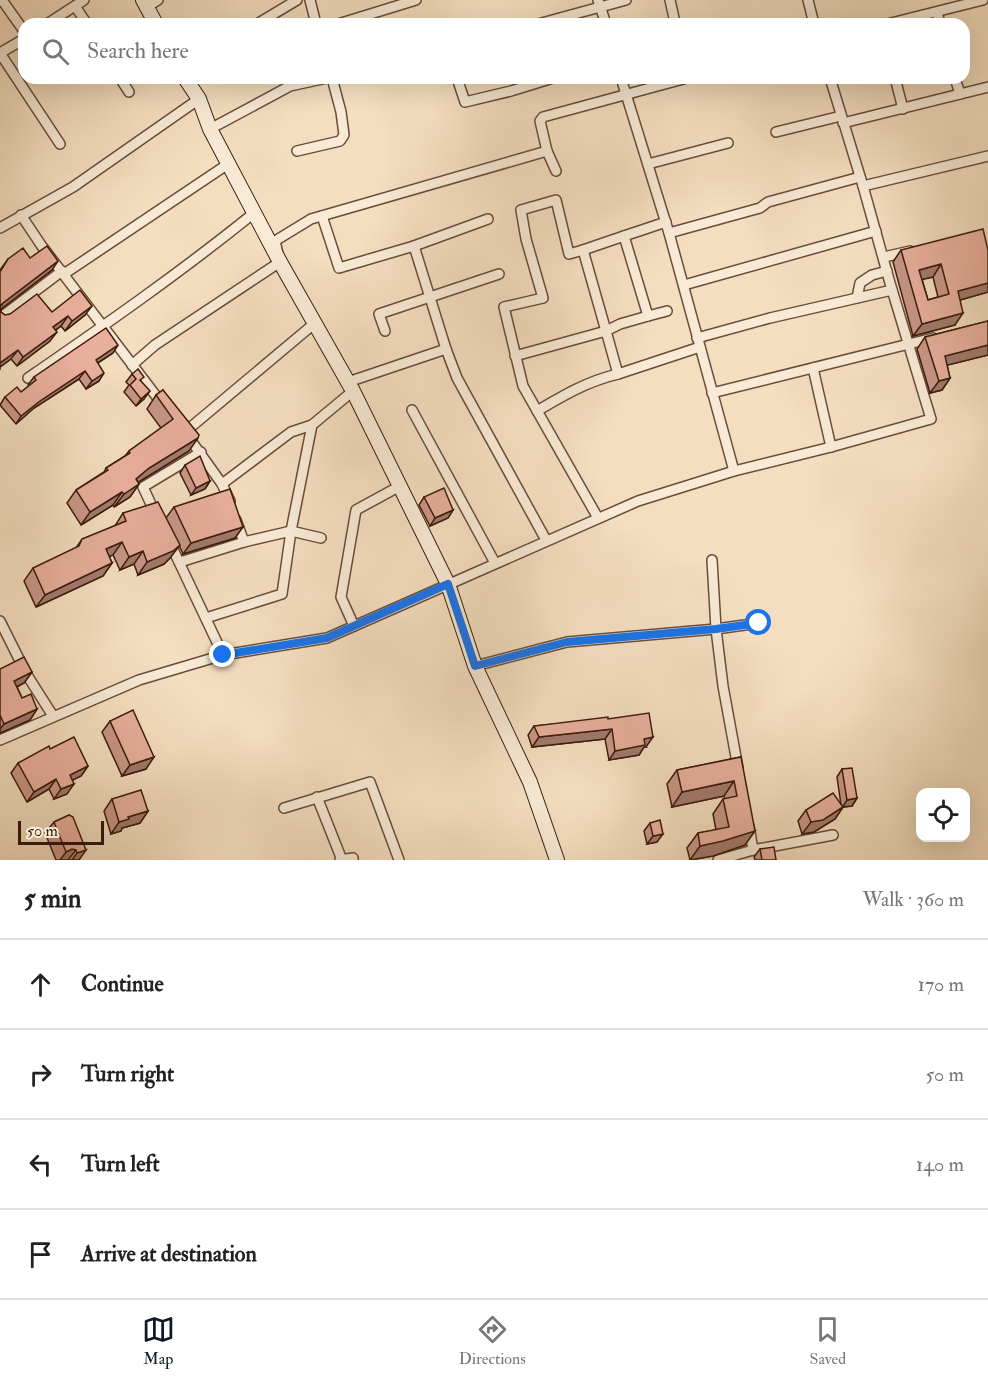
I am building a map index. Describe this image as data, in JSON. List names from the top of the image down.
{
  "scale_bar": "50 m",
  "page": {
    "search": "Search here",
    "scale": "50 m",
    "heading": ["5 min", "Walk · 360 m"],
    "list": [
      ["Continue", "170 m"],
      ["Turn right", "50 m"],
      ["Turn left", "140 m"],
      "Arrive at destination"
    ],
    "nav": ["Map", "Directions", "Saved"]
  }
}
